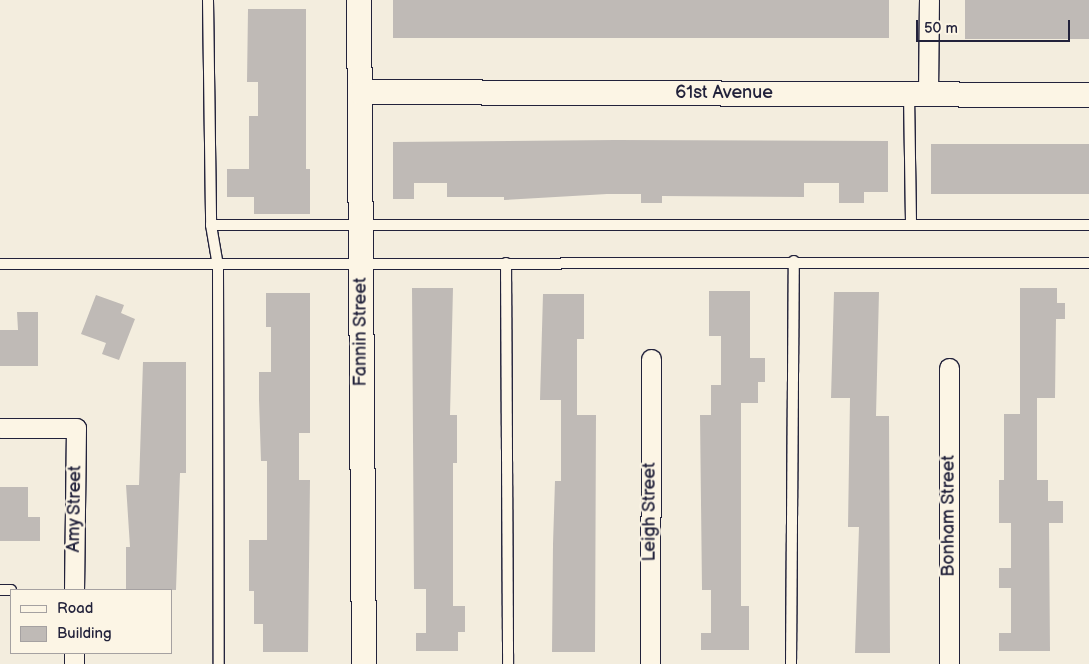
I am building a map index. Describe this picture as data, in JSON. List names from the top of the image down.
{
  "streets": {
    "street": [
      "61st Avenue",
      "Fannin Street",
      "Amy Street",
      "Leigh Street",
      "Bonham Street"
    ]
  },
  "crossings": [
    ["61st Avenue", "Fannin Street"]
  ],
  "legend": ["Road", "Building"],
  "scale_bar": "50 m"
}
